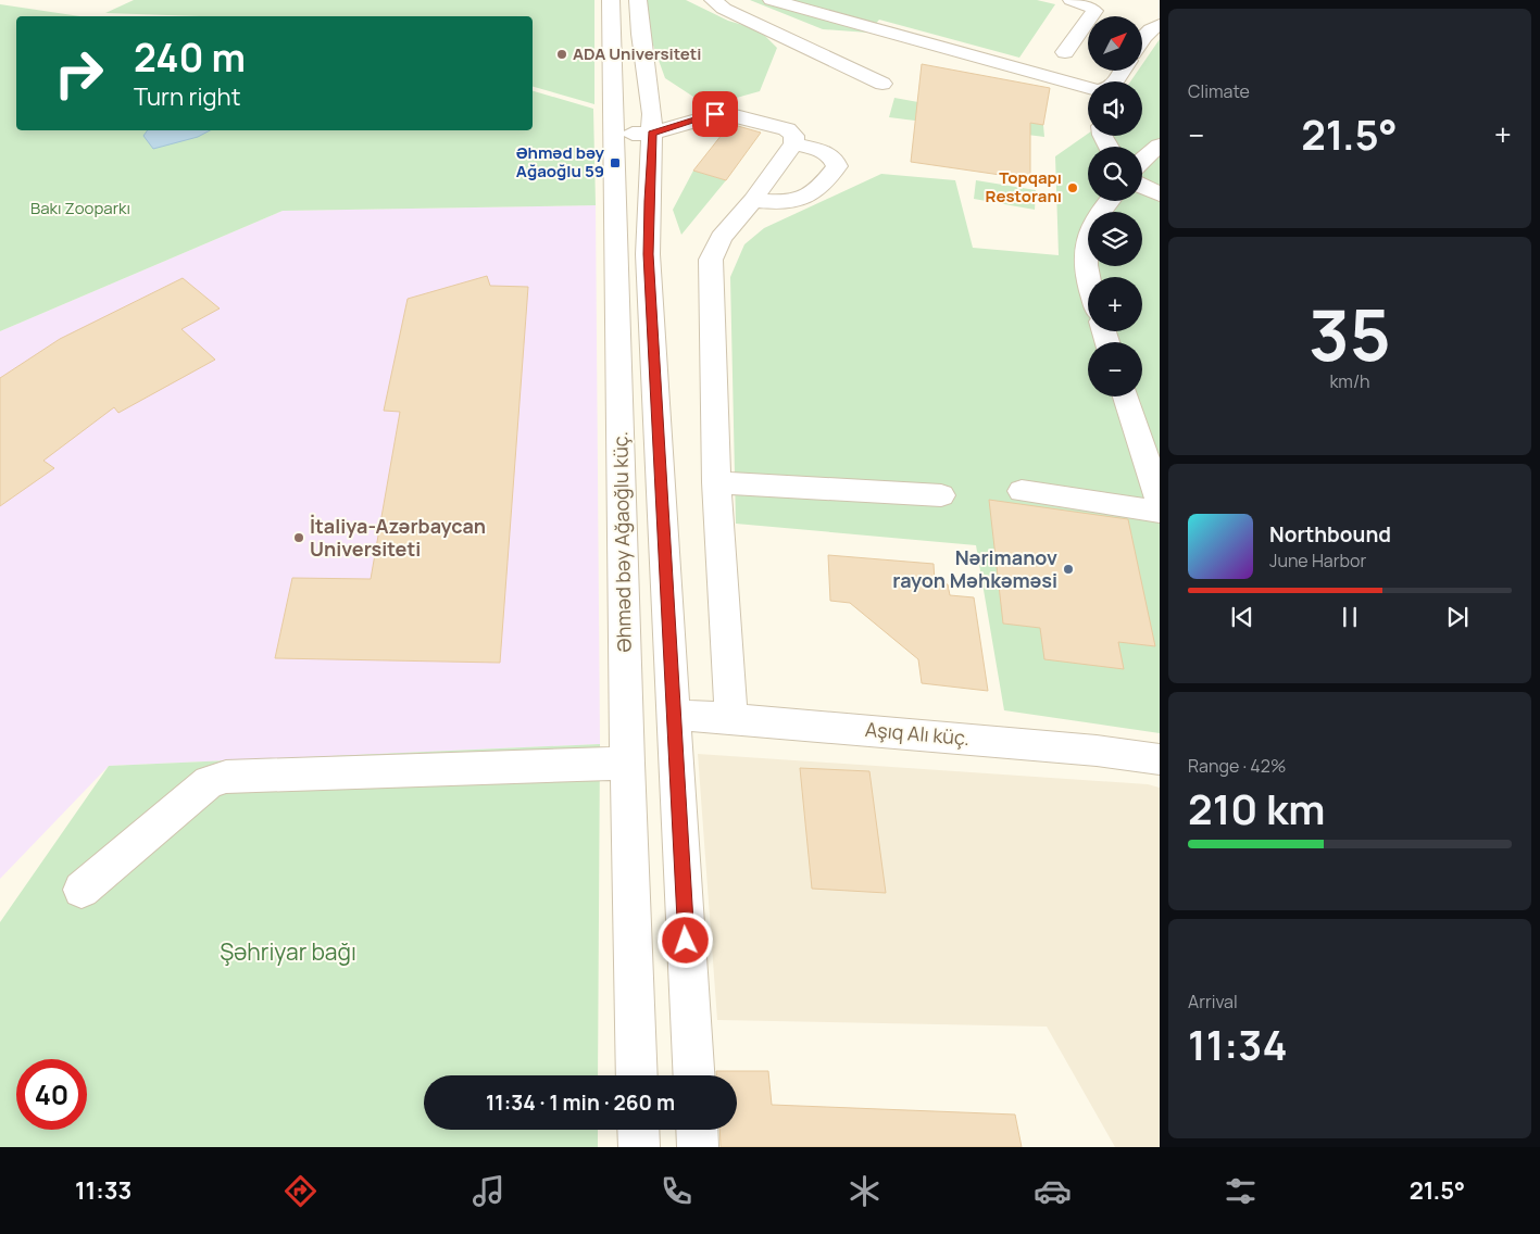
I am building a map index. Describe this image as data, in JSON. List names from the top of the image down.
{
  "streets": {
    "street": ["Əhməd bəy Ağaoğlu küç.", "Aşıq Alı küç."]
  },
  "crossings": [
    ["Əhməd bəy Ağaoğlu küç.", "Aşıq Alı küç."]
  ],
  "parks": ["Bakı Zooparkı", "Şəhriyar bağı"],
  "places": {
    "other": [
      "ADA Universiteti",
      "Topqapı Restoranı",
      "İtaliya-Azərbaycan Universiteti",
      "Nərimanov rayon Məhkəməsi"
    ],
    "transit": ["Əhməd bəy Ağaoğlu 59"]
  },
  "north": "top right",
  "page": {
    "tile": [
      "Climate",
      ["35", "km/h"],
      ["Range · 42%", "210 km"],
      ["Arrival", "11:34"]
    ],
    "map_buttons": ["+", "−"],
    "turn": ["240 m", "Turn right"],
    "heat": ["−", "21.5°", "+"],
    "song": ["Northbound", "June Harbor"],
    "limit": "40",
    "trip": "11:34 · 1 min · 260 m",
    "tabs": ["11:33", "21.5°"]
  }
}
